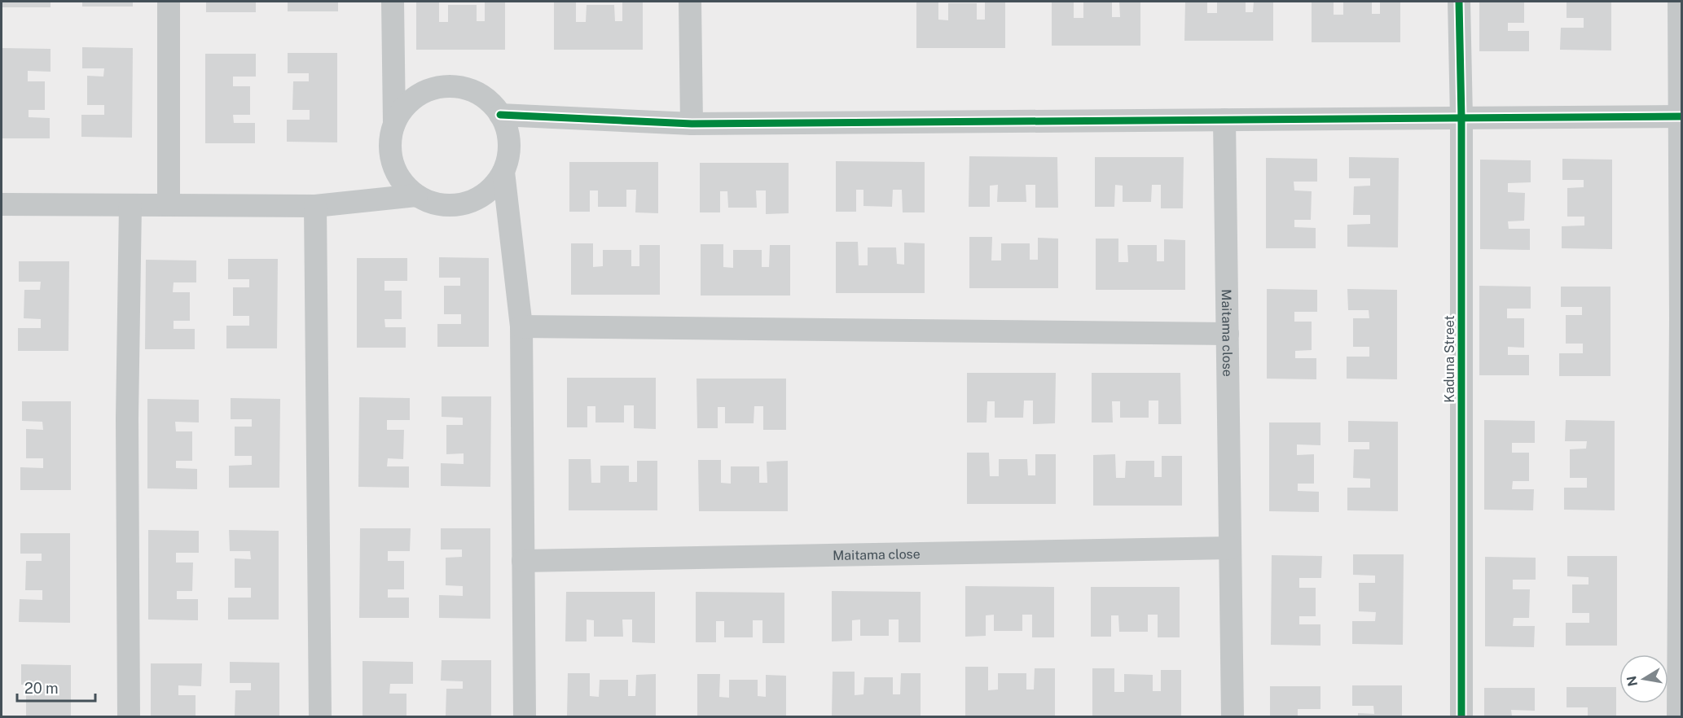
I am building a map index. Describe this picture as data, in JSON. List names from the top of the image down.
{
  "streets": {
    "street": ["Maitama close", "Kaduna Street"]
  },
  "scale_bar": "20 m",
  "north": "left"
}
